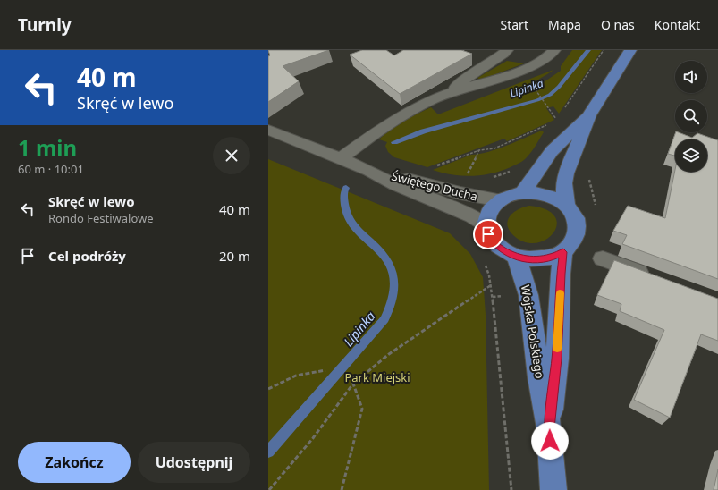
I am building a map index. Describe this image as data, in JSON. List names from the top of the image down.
{
  "streets": {
    "main road": ["Wojska Polskiego"],
    "street": ["Świętego Ducha"]
  },
  "crossings": [
    ["Świętego Ducha", "Wojska Polskiego"]
  ],
  "water": ["Lipinka"],
  "parks": ["Park Miejski"],
  "page": {
    "header": "Turnly",
    "nav": [
      "Start",
      "Mapa",
      "O nas",
      "Kontakt"
    ],
    "turn": ["40 m", "Skręć w lewo"],
    "heading": ["1 min", "60 m · 10:01"],
    "list": [
      {
        "name": "Skręć w lewo",
        "note": "Rondo Festiwalowe",
        "value": "40 m"
      },
      {
        "name": "Cel podróży",
        "value": "20 m"
      }
    ],
    "buttons": ["Zakończ", "Udostępnij"]
  }
}
